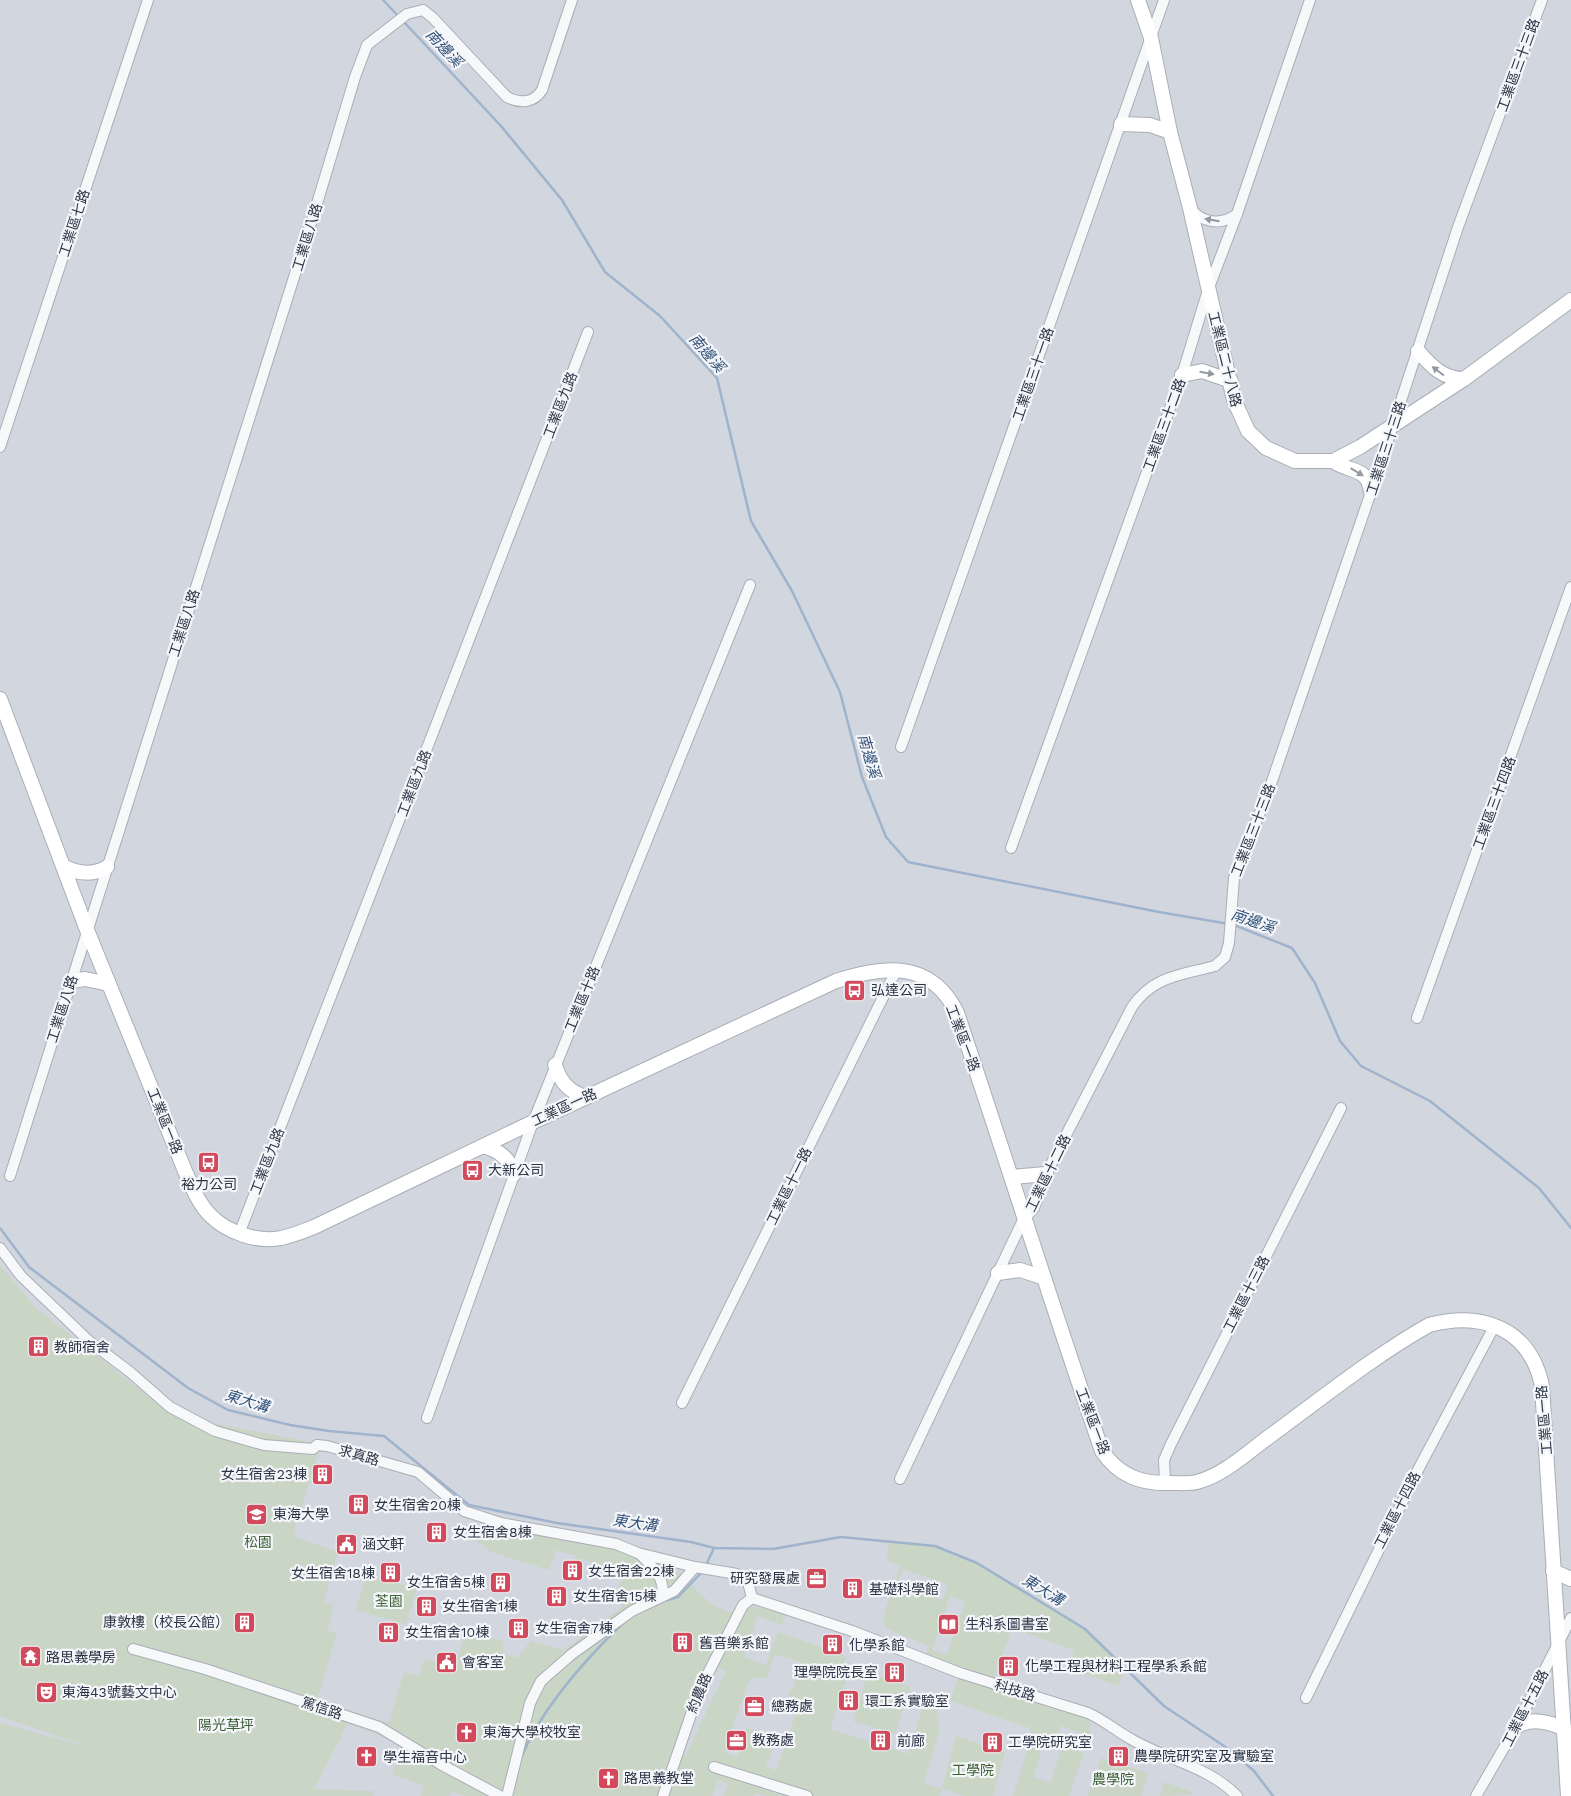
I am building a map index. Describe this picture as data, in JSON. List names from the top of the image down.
{
  "streets": {
    "street": [
      "工業區三十三路",
      "工業區七路",
      "工業區八路",
      "工業區二十八路",
      "工業區三十一路",
      "工業區九路",
      "工業區三十二路",
      "工業區三十四路",
      "工業區十路",
      "工業區一路",
      "工業區十二路",
      "工業區十一路",
      "工業區十三路",
      "求真路",
      "工業區十四路",
      "科技路",
      "約農路",
      "篤信路",
      "工業區十五路"
    ]
  },
  "crossings": [
    ["工業區三十三路", "工業區十二路"],
    ["工業區八路", "工業區一路"],
    ["工業區二十八路", "工業區三十一路"],
    ["工業區二十八路", "工業區三十二路"],
    ["工業區九路", "工業區一路"],
    ["工業區十路", "工業區一路"],
    ["工業區一路", "工業區十二路"],
    ["工業區一路", "工業區十一路"],
    ["工業區一路", "工業區十三路"],
    ["工業區一路", "工業區十四路"],
    ["工業區一路", "工業區十五路"],
    ["求真路", "科技路"],
    ["求真路", "約農路"],
    ["科技路", "約農路"]
  ],
  "water": ["南邊溪", "東大溝"],
  "parks": [
    "松園",
    "荃園",
    "陽光草坪",
    "工學院",
    "農學院"
  ],
  "places": {
    "bus stop": ["弘達公司", "裕力公司", "大新公司"],
    "building": [
      "教師宿舍",
      "女生宿舍23棟",
      "女生宿舍20棟",
      "女生宿舍8棟",
      "女生宿舍22棟",
      "女生宿舍18棟",
      "女生宿舍5棟",
      "基礎科學館",
      "女生宿舍15棟",
      "女生宿舍1棟",
      "康敦樓（校長公館）",
      "女生宿舍7棟",
      "女生宿舍10棟",
      "舊音樂系館",
      "化學系館",
      "化學工程與材料工程學系系館",
      "理學院院長室",
      "環工系實驗室",
      "前廊",
      "工學院研究室",
      "農學院研究室及實驗室"
    ],
    "school or university": ["東海大學"],
    "public building": ["涵文軒", "會客室"],
    "office": ["研究發展處", "總務處", "教務處"],
    "library": ["生科系圖書室"],
    "temple": ["路思義學房"],
    "theatre": ["東海43號藝文中心"],
    "church": ["東海大學校牧室", "學生福音中心", "路思義教堂"]
  }
}
